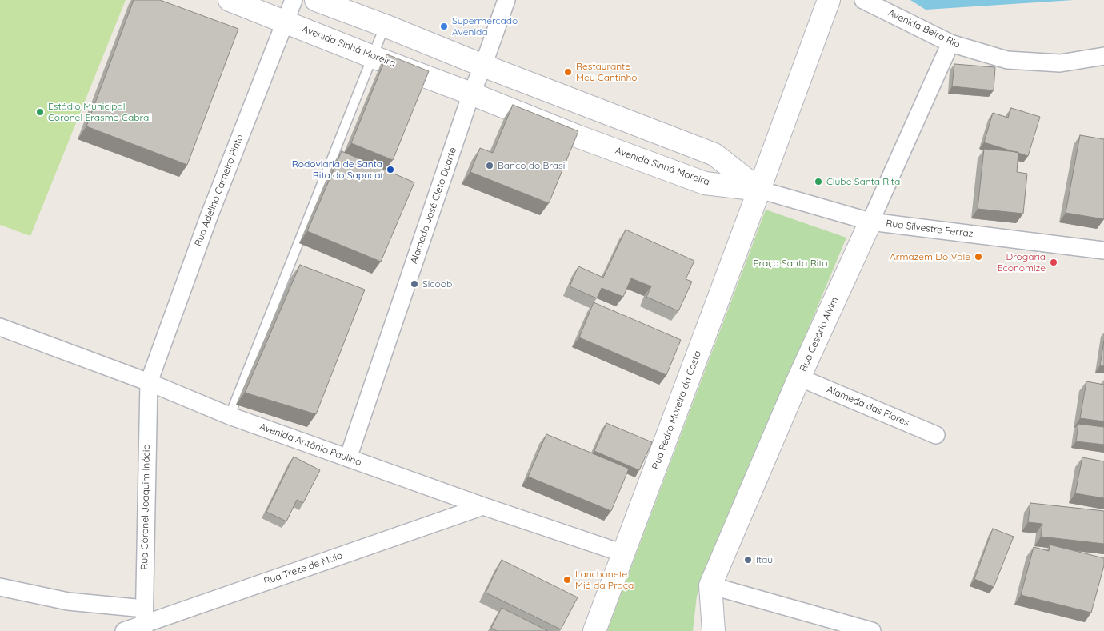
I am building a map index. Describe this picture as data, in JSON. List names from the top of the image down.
{
  "streets": {
    "main road": ["Avenida Sinhá Moreira", "Rua Cesário Alvim", "Rua Pedro Moreira da Costa"],
    "street": [
      "Avenida Beira Rio",
      "Rua Adelino Carneiro Pinto",
      "Alameda José Cleto Duarte",
      "Rua Silvestre Ferraz",
      "Alameda das Flores",
      "Avenida Antônio Paulino",
      "Rua Coronel Joaquim Inácio",
      "Rua Treze de Maio"
    ]
  },
  "crossings": [
    ["Avenida Beira Rio", "Rua Cesário Alvim"],
    ["Avenida Sinhá Moreira", "Rua Adelino Carneiro Pinto"],
    ["Avenida Sinhá Moreira", "Alameda José Cleto Duarte"],
    ["Avenida Sinhá Moreira", "Rua Silvestre Ferraz"],
    ["Avenida Sinhá Moreira", "Rua Pedro Moreira da Costa"],
    ["Rua Adelino Carneiro Pinto", "Avenida Antônio Paulino"],
    ["Rua Adelino Carneiro Pinto", "Rua Coronel Joaquim Inácio"],
    ["Alameda José Cleto Duarte", "Avenida Antônio Paulino"],
    ["Rua Silvestre Ferraz", "Rua Cesário Alvim"],
    ["Rua Silvestre Ferraz", "Rua Pedro Moreira da Costa"],
    ["Rua Cesário Alvim", "Alameda das Flores"],
    ["Rua Pedro Moreira da Costa", "Avenida Antônio Paulino"],
    ["Avenida Antônio Paulino", "Rua Coronel Joaquim Inácio"],
    ["Avenida Antônio Paulino", "Rua Treze de Maio"],
    ["Rua Coronel Joaquim Inácio", "Rua Treze de Maio"]
  ],
  "parks": ["Praça Santa Rita"],
  "places": [
    "Supermercado Avenida",
    "Restaurante Meu Cantinho",
    "Estádio Municipal Coronel Erasmo Cabral",
    "Banco do Brasil",
    "Rodoviária de Santa Rita do Sapucaí",
    "Clube Santa Rita",
    "Armazem Do Vale",
    "Drogaria Economize",
    "Sicoob",
    "Itaú",
    "Lanchonete Mió da Praça"
  ]
}
